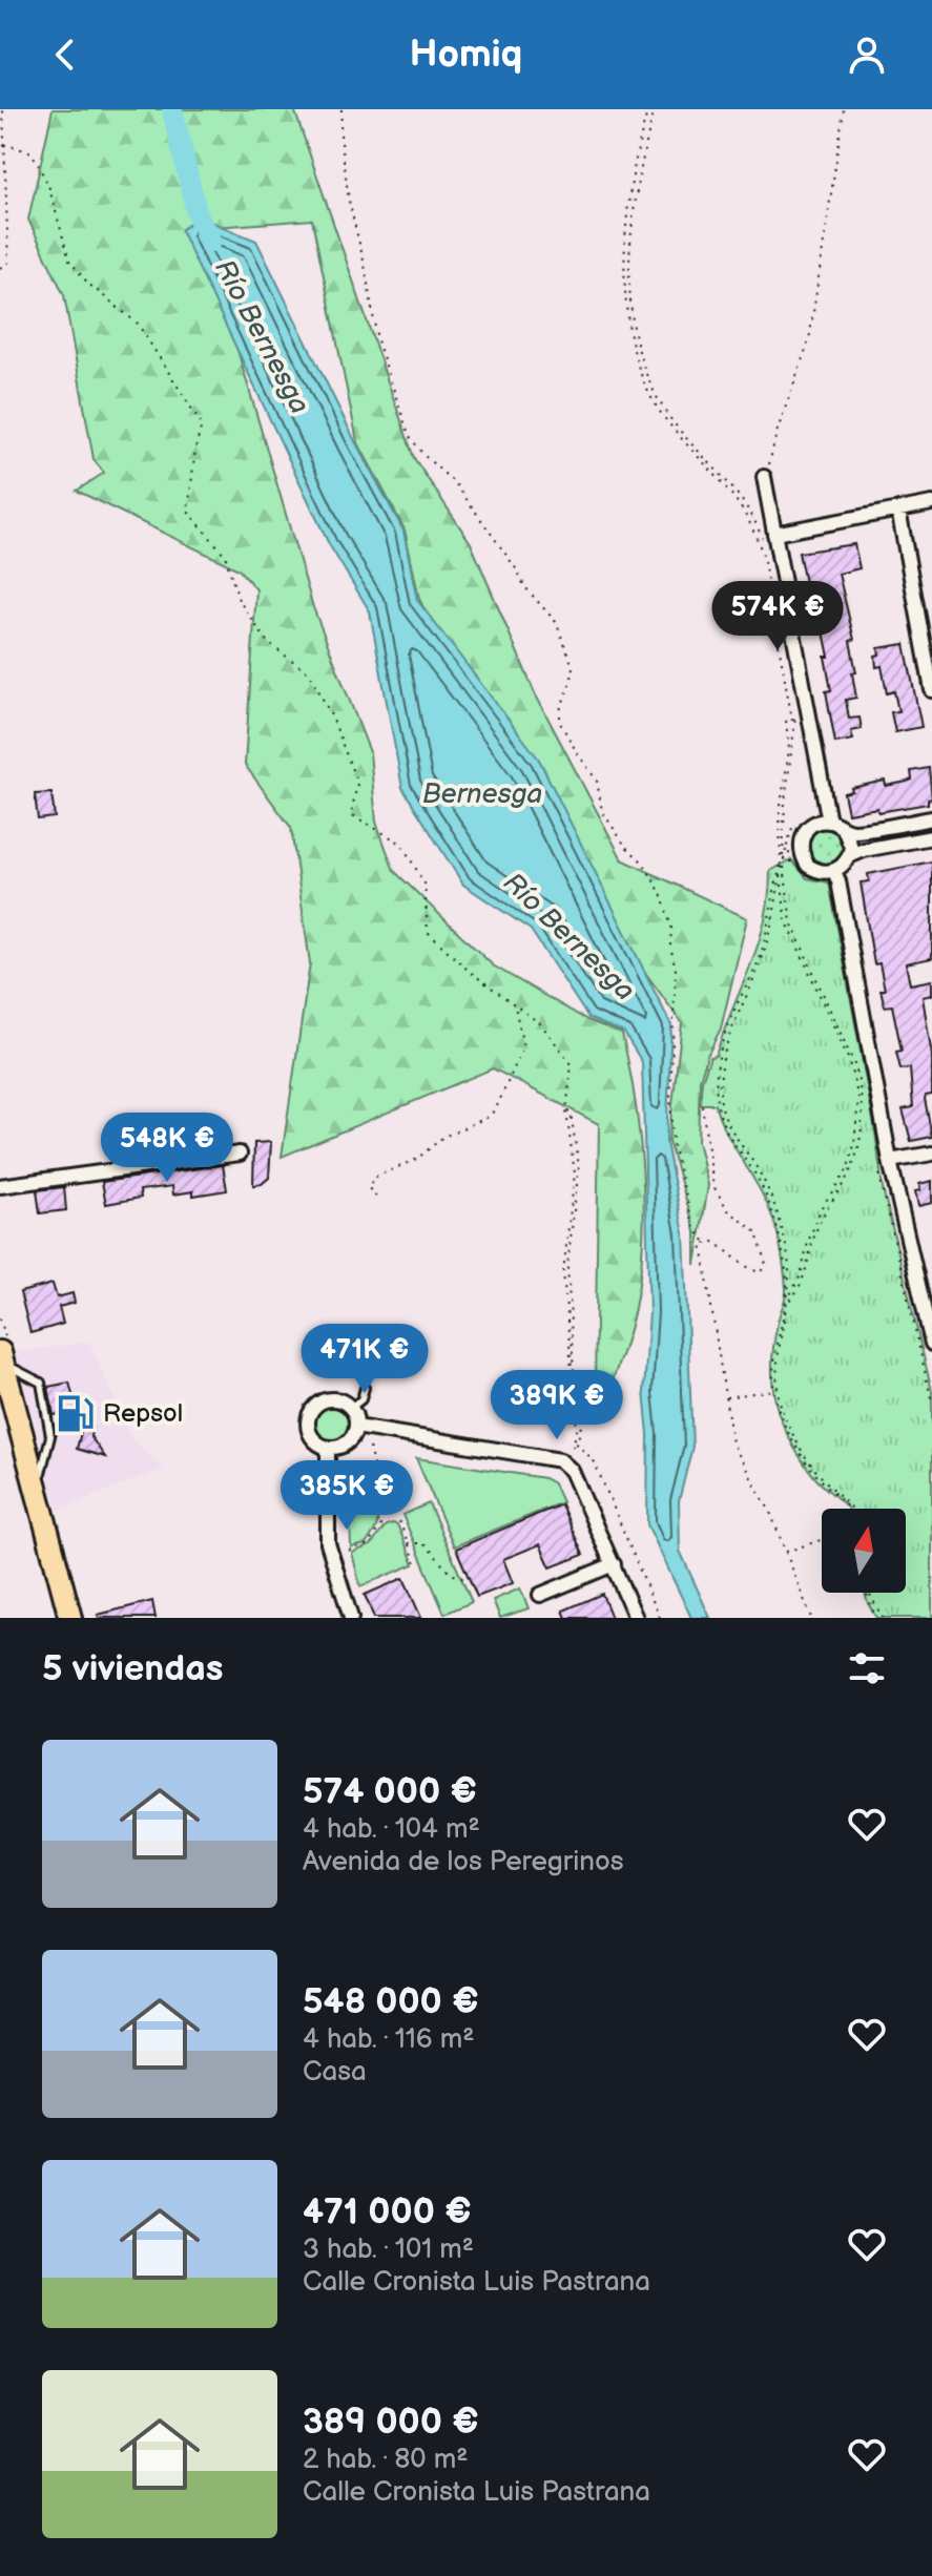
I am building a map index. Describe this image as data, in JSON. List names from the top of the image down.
{
  "water": ["Río Bernesga", "Bernesga"],
  "places": {
    "fuel station": ["Repsol"]
  },
  "north": "top",
  "page": {
    "header": "Homiq",
    "price": [
      "574K €",
      "548K €",
      "471K €",
      "389K €",
      "385K €"
    ],
    "heading": "5 viviendas",
    "list": [
      {
        "name": "574 000 €",
        "note": "4 hab. · 104 m² · Avenida de los Peregrinos"
      },
      {
        "name": "548 000 €",
        "note": "4 hab. · 116 m² · Casa"
      },
      {
        "name": "471 000 €",
        "note": "3 hab. · 101 m² · Calle Cronista Luis Pastrana"
      },
      {
        "name": "389 000 €",
        "note": "2 hab. · 80 m² · Calle Cronista Luis Pastrana"
      }
    ]
  }
}
